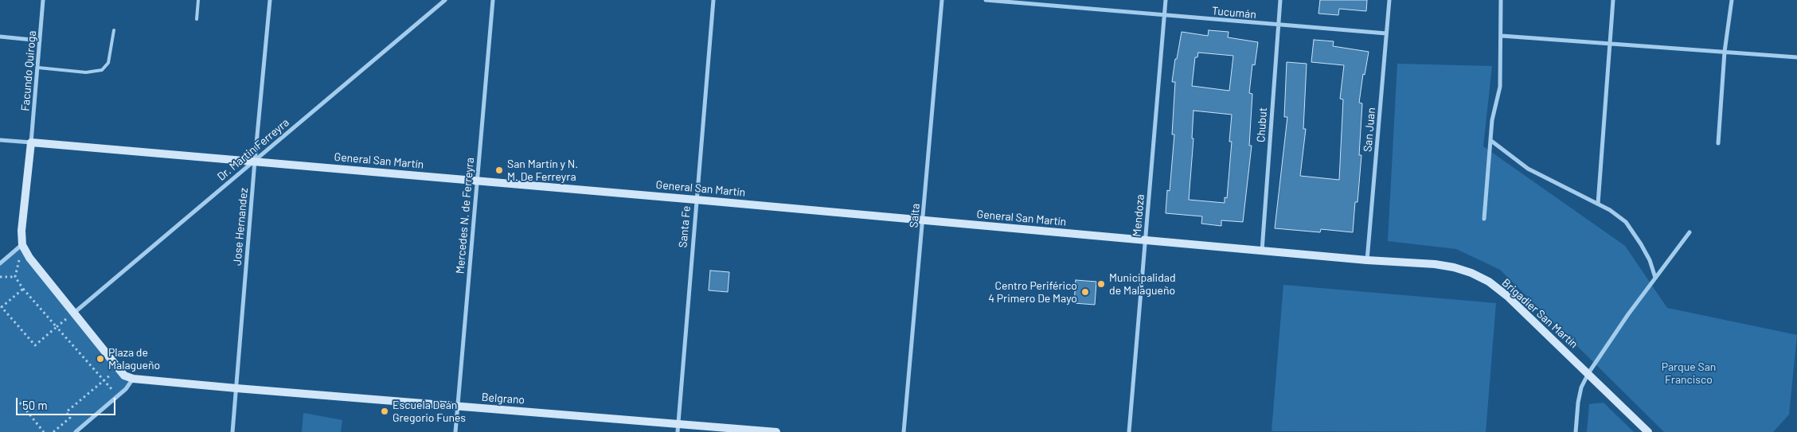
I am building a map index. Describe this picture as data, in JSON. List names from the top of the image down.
{
  "streets": {
    "main road": ["General San Martín", "Brigadier San Martín", "Belgrano"],
    "street": [
      "Tucumán",
      "Facundo Quiroga",
      "Chubut",
      "San Juan",
      "Dr. Martin Ferreyra",
      "Mercedes N. de Ferreyra",
      "Salta",
      "Mendoza",
      "Jose Hernandez",
      "Santa Fe"
    ]
  },
  "crossings": [
    ["Tucumán", "Chubut"],
    ["Tucumán", "San Juan"],
    ["Tucumán", "Mendoza"],
    ["Facundo Quiroga", "General San Martín"],
    ["Chubut", "General San Martín"],
    ["San Juan", "General San Martín"],
    ["San Juan", "Brigadier San Martín"],
    ["Dr. Martin Ferreyra", "General San Martín"],
    ["Dr. Martin Ferreyra", "Jose Hernandez"],
    ["General San Martín", "Mercedes N. de Ferreyra"],
    ["General San Martín", "Salta"],
    ["General San Martín", "Mendoza"],
    ["General San Martín", "Jose Hernandez"],
    ["General San Martín", "Santa Fe"],
    ["General San Martín", "Brigadier San Martín"],
    ["Mercedes N. de Ferreyra", "Belgrano"],
    ["Jose Hernandez", "Belgrano"],
    ["Santa Fe", "Belgrano"]
  ],
  "parks": ["Parque San Francisco"],
  "places": [
    "San Martín y N. M. De Ferreyra",
    "Municipalidad de Malagueño",
    "Centro Periférico 4 Primero De Mayo",
    "Plaza de Malagueño",
    "Escuela Deán Gregorio Funes"
  ],
  "scale_bar": "50 m"
}
